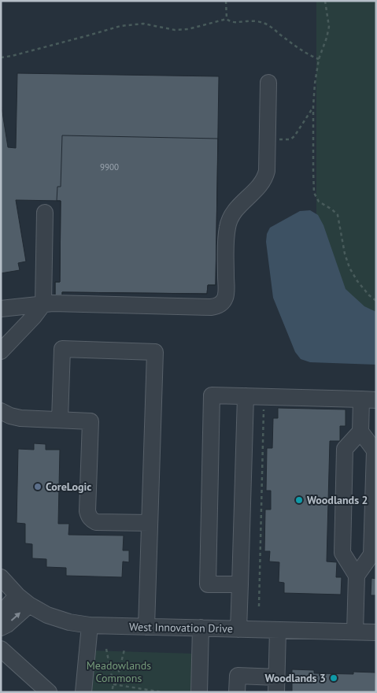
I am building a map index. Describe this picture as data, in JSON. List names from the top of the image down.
{
  "streets": {
    "street": ["West Innovation Drive"]
  },
  "parks": ["Meadowlands Commons"],
  "places": ["CoreLogic", "Woodlands 2", "Woodlands 3"],
  "house_numbers": ["9900"]
}
